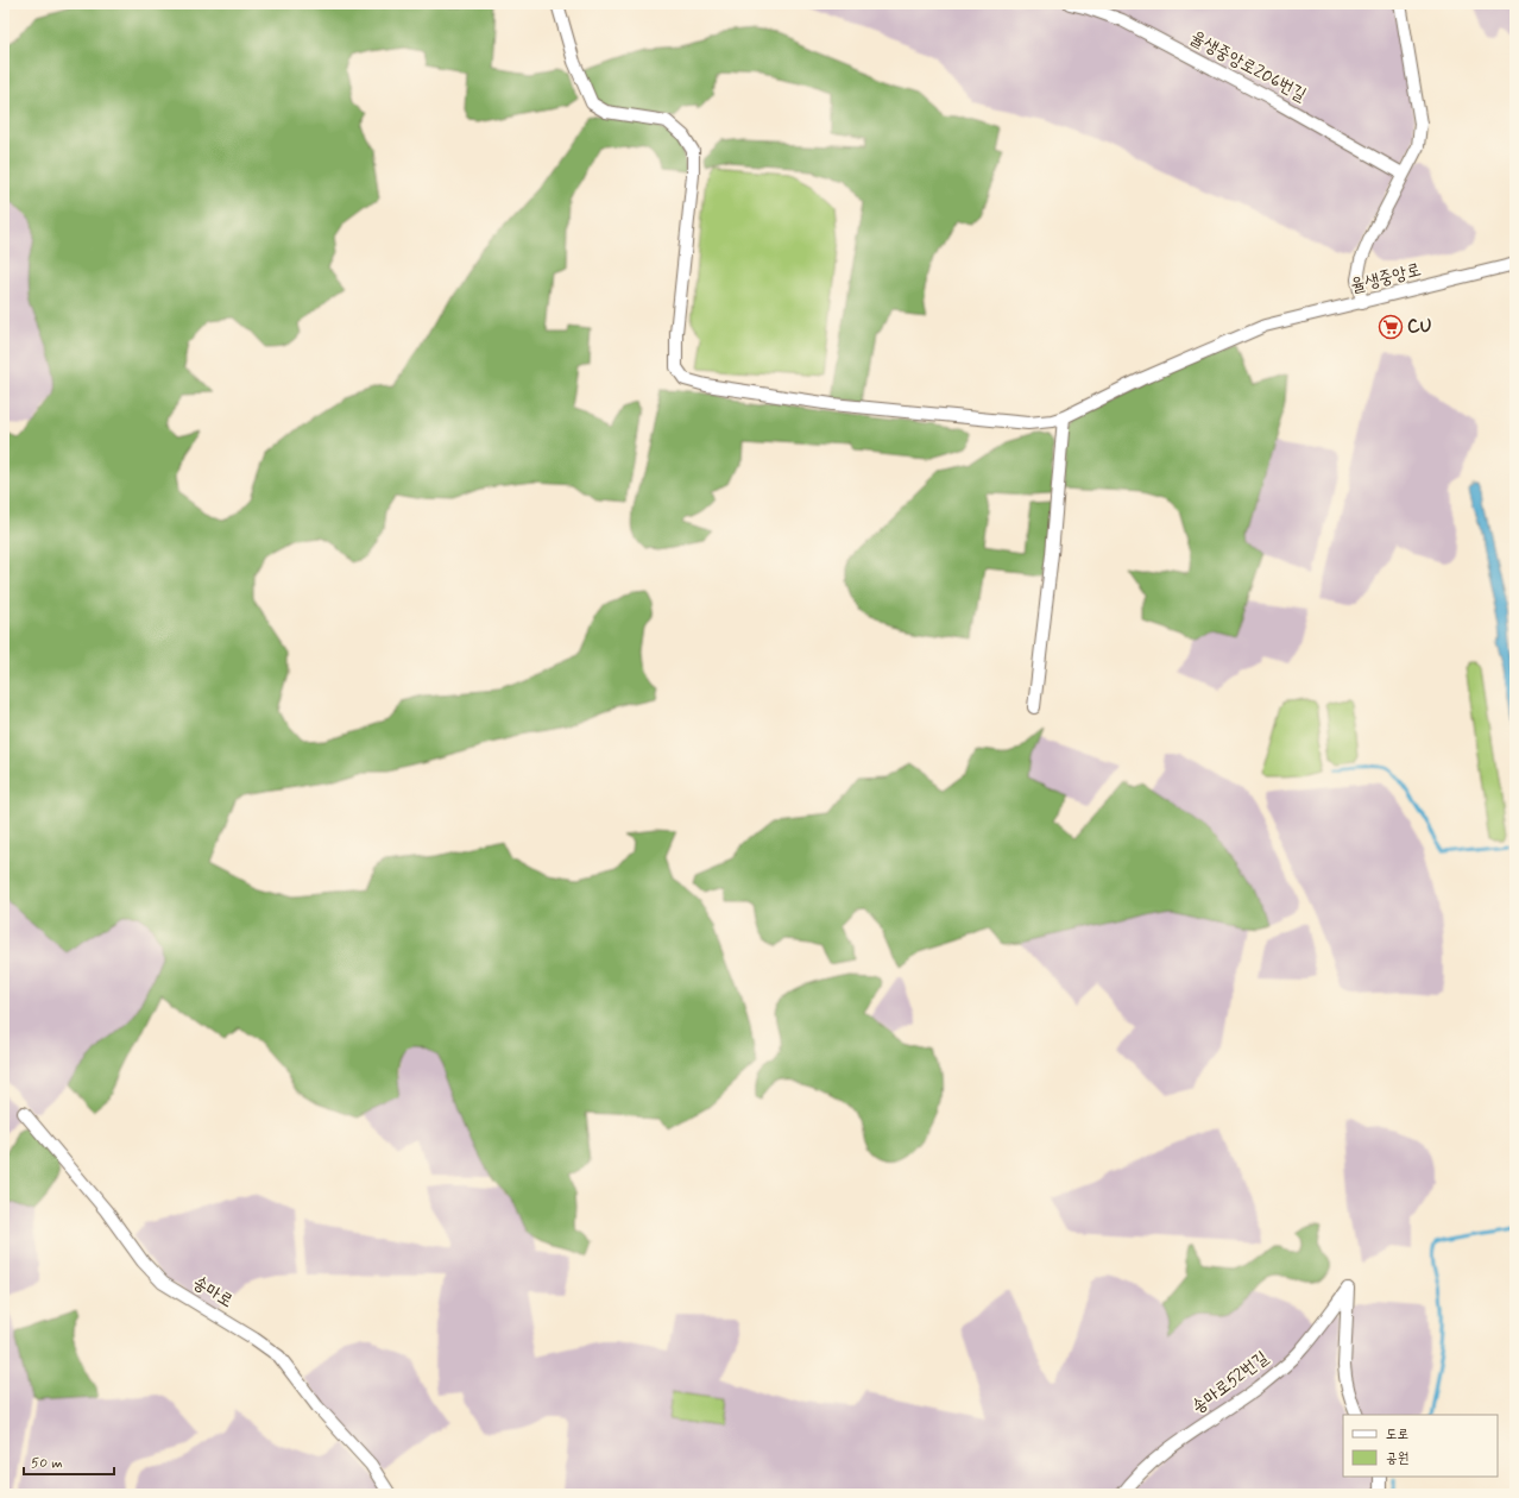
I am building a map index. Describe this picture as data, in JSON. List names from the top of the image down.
{
  "streets": {
    "street": [
      "율생중앙로206번길",
      "율생중앙로",
      "송마로",
      "송마로52번길"
    ]
  },
  "places": {
    "supermarket": ["CU"]
  },
  "legend": ["도로", "공원"],
  "scale_bar": "50 m"
}
